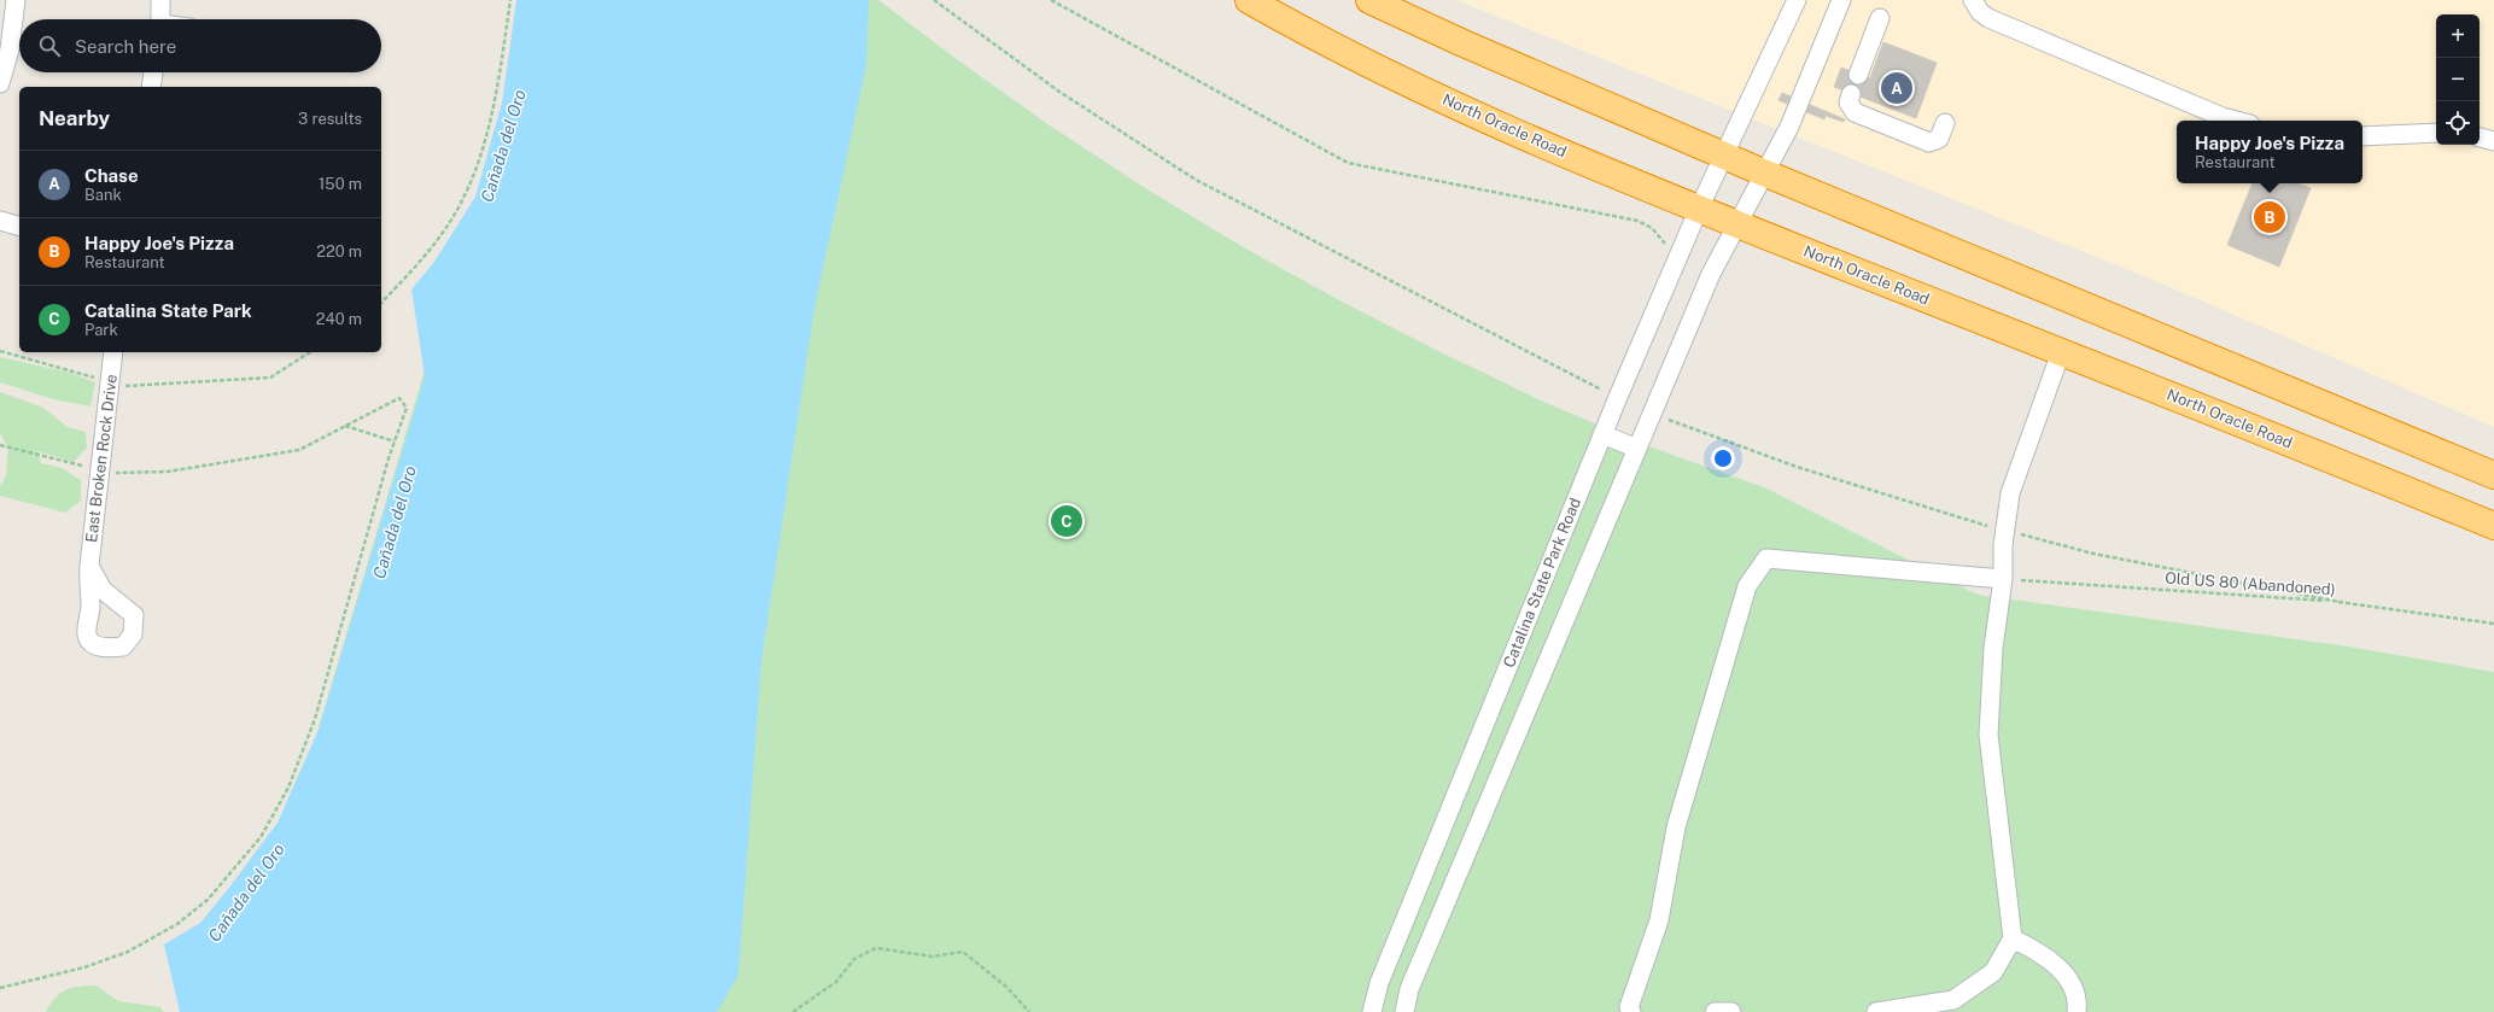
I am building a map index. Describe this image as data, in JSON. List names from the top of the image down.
{
  "streets": {
    "highway": ["North Oracle Road"],
    "street": ["East Broken Rock Drive", "Catalina State Park Road"],
    "path": ["Old US 80 (Abandoned)"]
  },
  "crossings": [
    ["North Oracle Road", "Catalina State Park Road"]
  ],
  "water": ["Cañada del Oro"],
  "page": {
    "map_buttons": ["+", "−"],
    "search": "Search here",
    "pins": ["A", "B", "C"],
    "heading": ["Nearby", "3 results"],
    "popup": ["Happy Joe's Pizza", "Restaurant"],
    "list": [
      {
        "mark": "A",
        "name": "Chase",
        "note": "Bank",
        "value": "150 m"
      },
      {
        "mark": "B",
        "name": "Happy Joe's Pizza",
        "note": "Restaurant",
        "value": "220 m"
      },
      {
        "mark": "C",
        "name": "Catalina State Park",
        "note": "Park",
        "value": "240 m"
      }
    ]
  }
}
